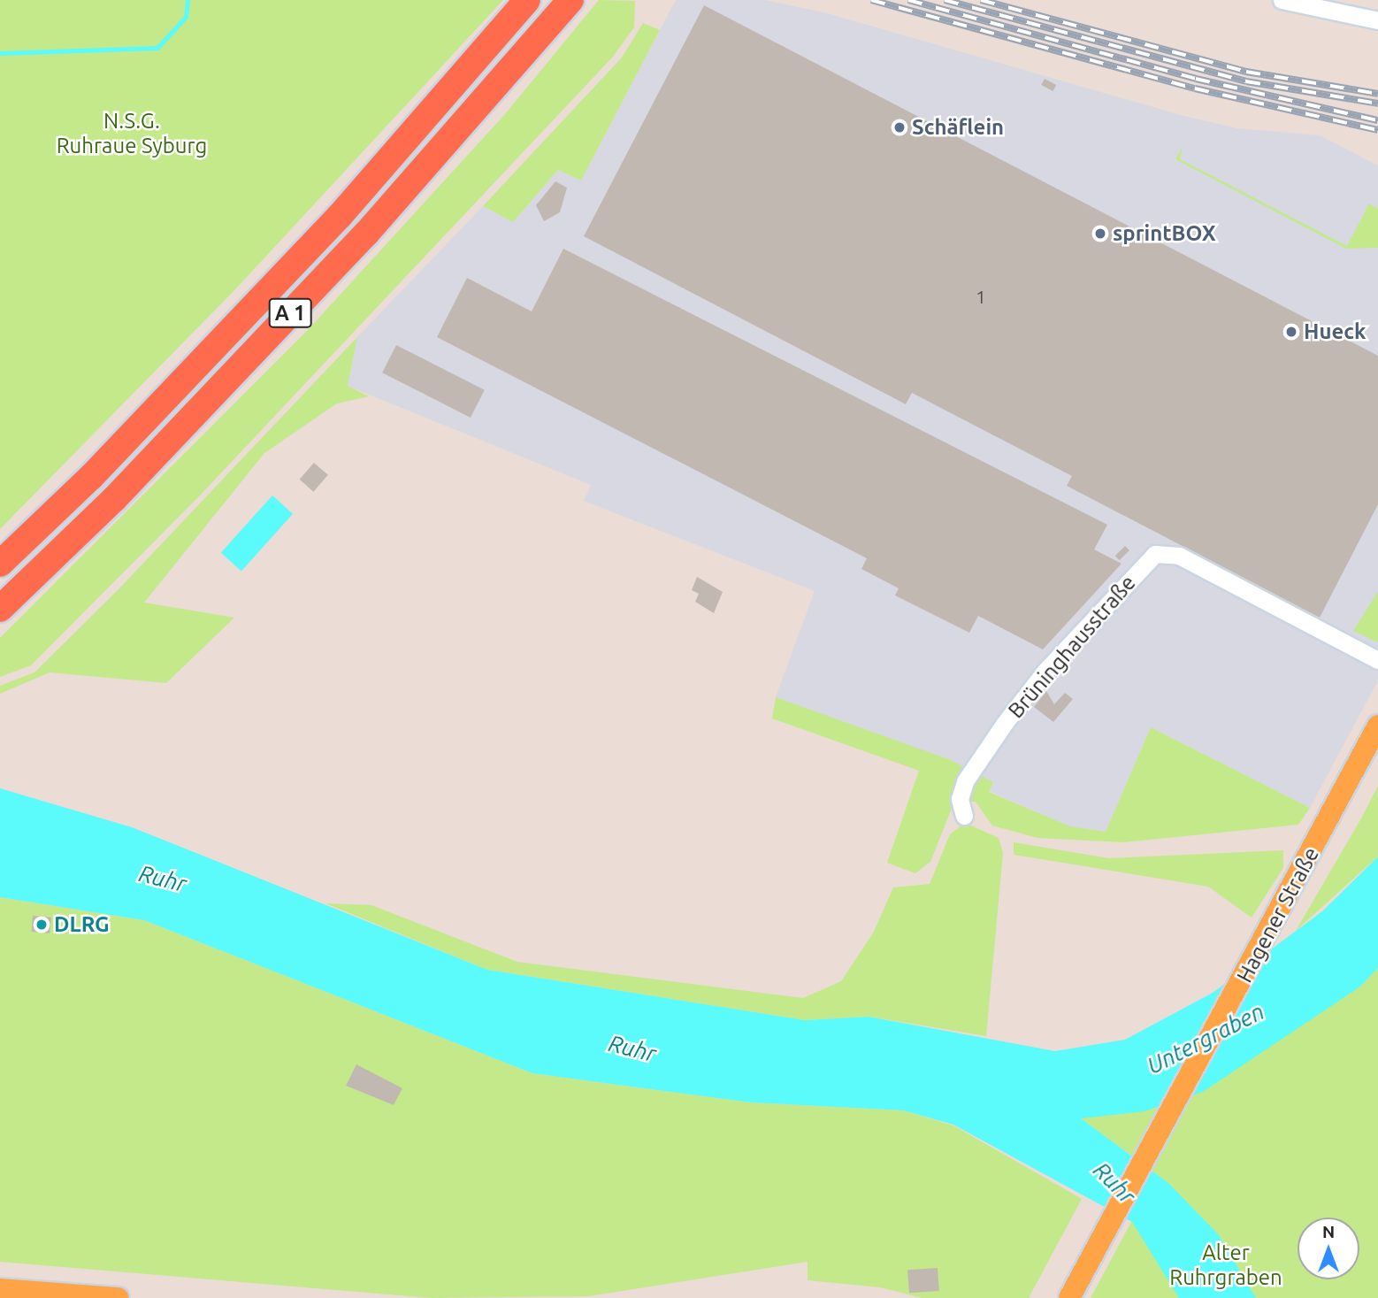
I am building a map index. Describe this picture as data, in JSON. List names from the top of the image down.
{
  "streets": {
    "highway": ["A 1"],
    "main road": ["Hagener Straße"],
    "street": ["Brüninghausstraße"]
  },
  "water": ["Ruhr", "Untergraben"],
  "parks": ["N.S.G. Ruhraue Syburg", "Alter Ruhrgraben"],
  "places": [
    "Schäflein",
    "sprintBOX",
    "Hueck",
    "DLRG"
  ],
  "house_numbers": ["1"],
  "north": "top"
}
